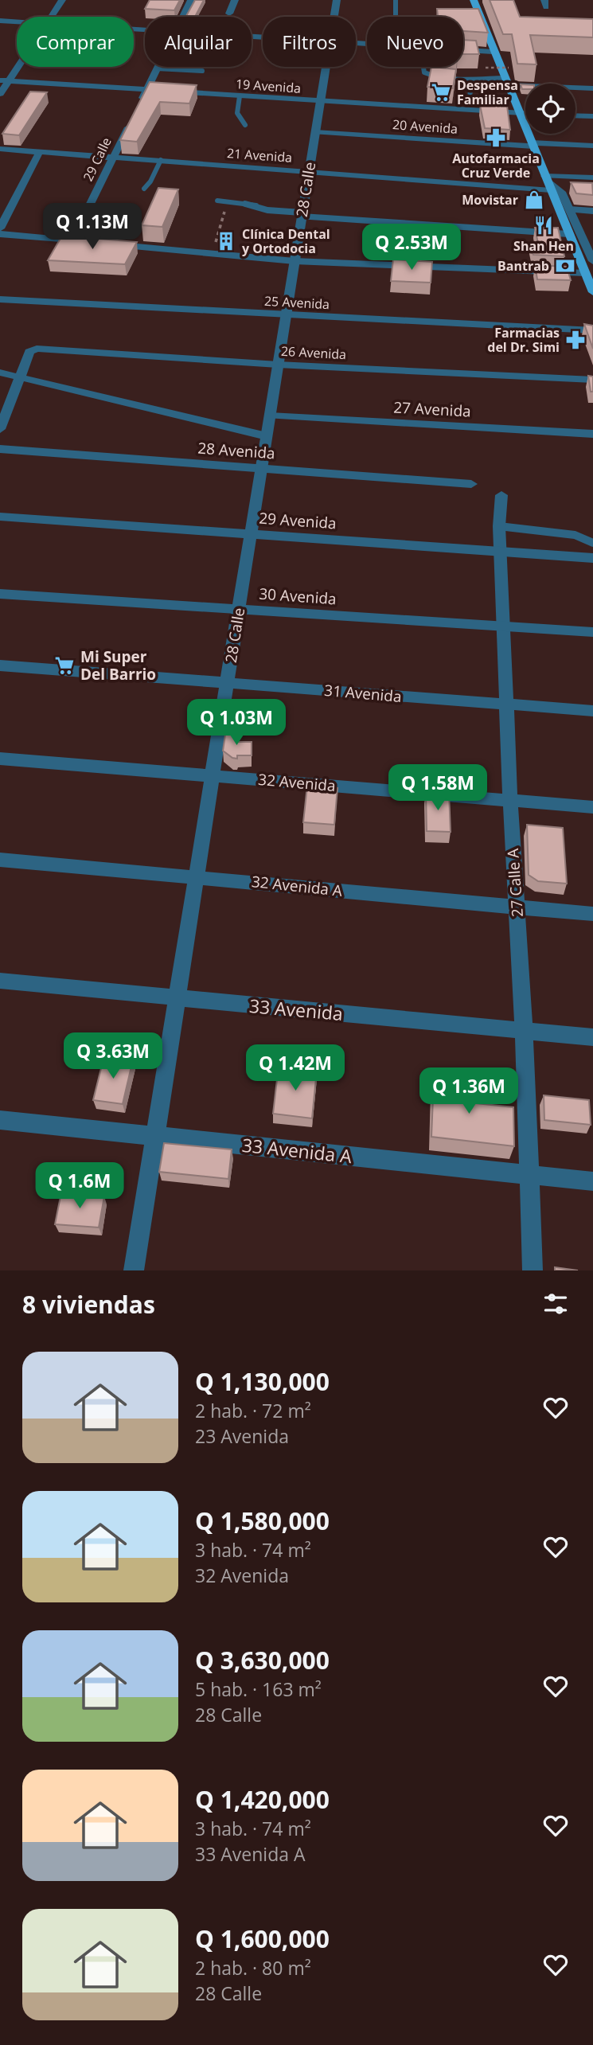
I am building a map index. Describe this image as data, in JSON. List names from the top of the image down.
{
  "streets": {
    "street": [
      "19 Avenida",
      "20 Avenida",
      "21 Avenida",
      "29 Calle",
      "28 Calle",
      "25 Avenida",
      "26 Avenida",
      "27 Avenida",
      "28 Avenida",
      "29 Avenida",
      "30 Avenida",
      "31 Avenida",
      "32 Avenida",
      "27 Calle A",
      "32 Avenida A",
      "33 Avenida",
      "33 Avenida A"
    ]
  },
  "crossings": [
    ["19 Avenida", "28 Calle"],
    ["20 Avenida", "28 Calle"],
    ["21 Avenida", "29 Calle"],
    ["21 Avenida", "28 Calle"],
    ["28 Calle", "25 Avenida"],
    ["28 Calle", "26 Avenida"],
    ["28 Calle", "27 Avenida"],
    ["28 Calle", "28 Avenida"],
    ["28 Calle", "29 Avenida"],
    ["28 Calle", "30 Avenida"],
    ["28 Calle", "31 Avenida"],
    ["28 Calle", "32 Avenida"],
    ["28 Calle", "32 Avenida A"],
    ["28 Calle", "33 Avenida"],
    ["28 Calle", "33 Avenida A"],
    ["29 Avenida", "27 Calle A"],
    ["30 Avenida", "27 Calle A"],
    ["31 Avenida", "27 Calle A"],
    ["32 Avenida", "27 Calle A"],
    ["27 Calle A", "32 Avenida A"],
    ["27 Calle A", "33 Avenida"],
    ["27 Calle A", "33 Avenida A"]
  ],
  "places": {
    "supermarket": ["Despensa Familiar", "Mi Super Del Barrio"],
    "pharmacy": ["Autofarmacia Cruz Verde", "Farmacias del Dr. Simi"],
    "shop": ["Movistar"],
    "restaurant": ["Shan Hen"],
    "building": ["Clínica Dental y Ortodocia"],
    "bank": ["Bantrab"]
  },
  "page": {
    "chip": [
      "Comprar",
      "Alquilar",
      "Filtros",
      "Nuevo"
    ],
    "price": [
      "Q 1.13M",
      "Q 2.53M",
      "Q 1.03M",
      "Q 1.58M",
      "Q 3.63M",
      "Q 1.42M",
      "Q 1.36M",
      "Q 1.6M"
    ],
    "heading": "8 viviendas",
    "list": [
      {
        "name": "Q 1,130,000",
        "note": "2 hab. · 72 m² · 23 Avenida"
      },
      {
        "name": "Q 1,580,000",
        "note": "3 hab. · 74 m² · 32 Avenida"
      },
      {
        "name": "Q 3,630,000",
        "note": "5 hab. · 163 m² · 28 Calle"
      },
      {
        "name": "Q 1,420,000",
        "note": "3 hab. · 74 m² · 33 Avenida A"
      },
      {
        "name": "Q 1,600,000",
        "note": "2 hab. · 80 m² · 28 Calle"
      }
    ]
  }
}
